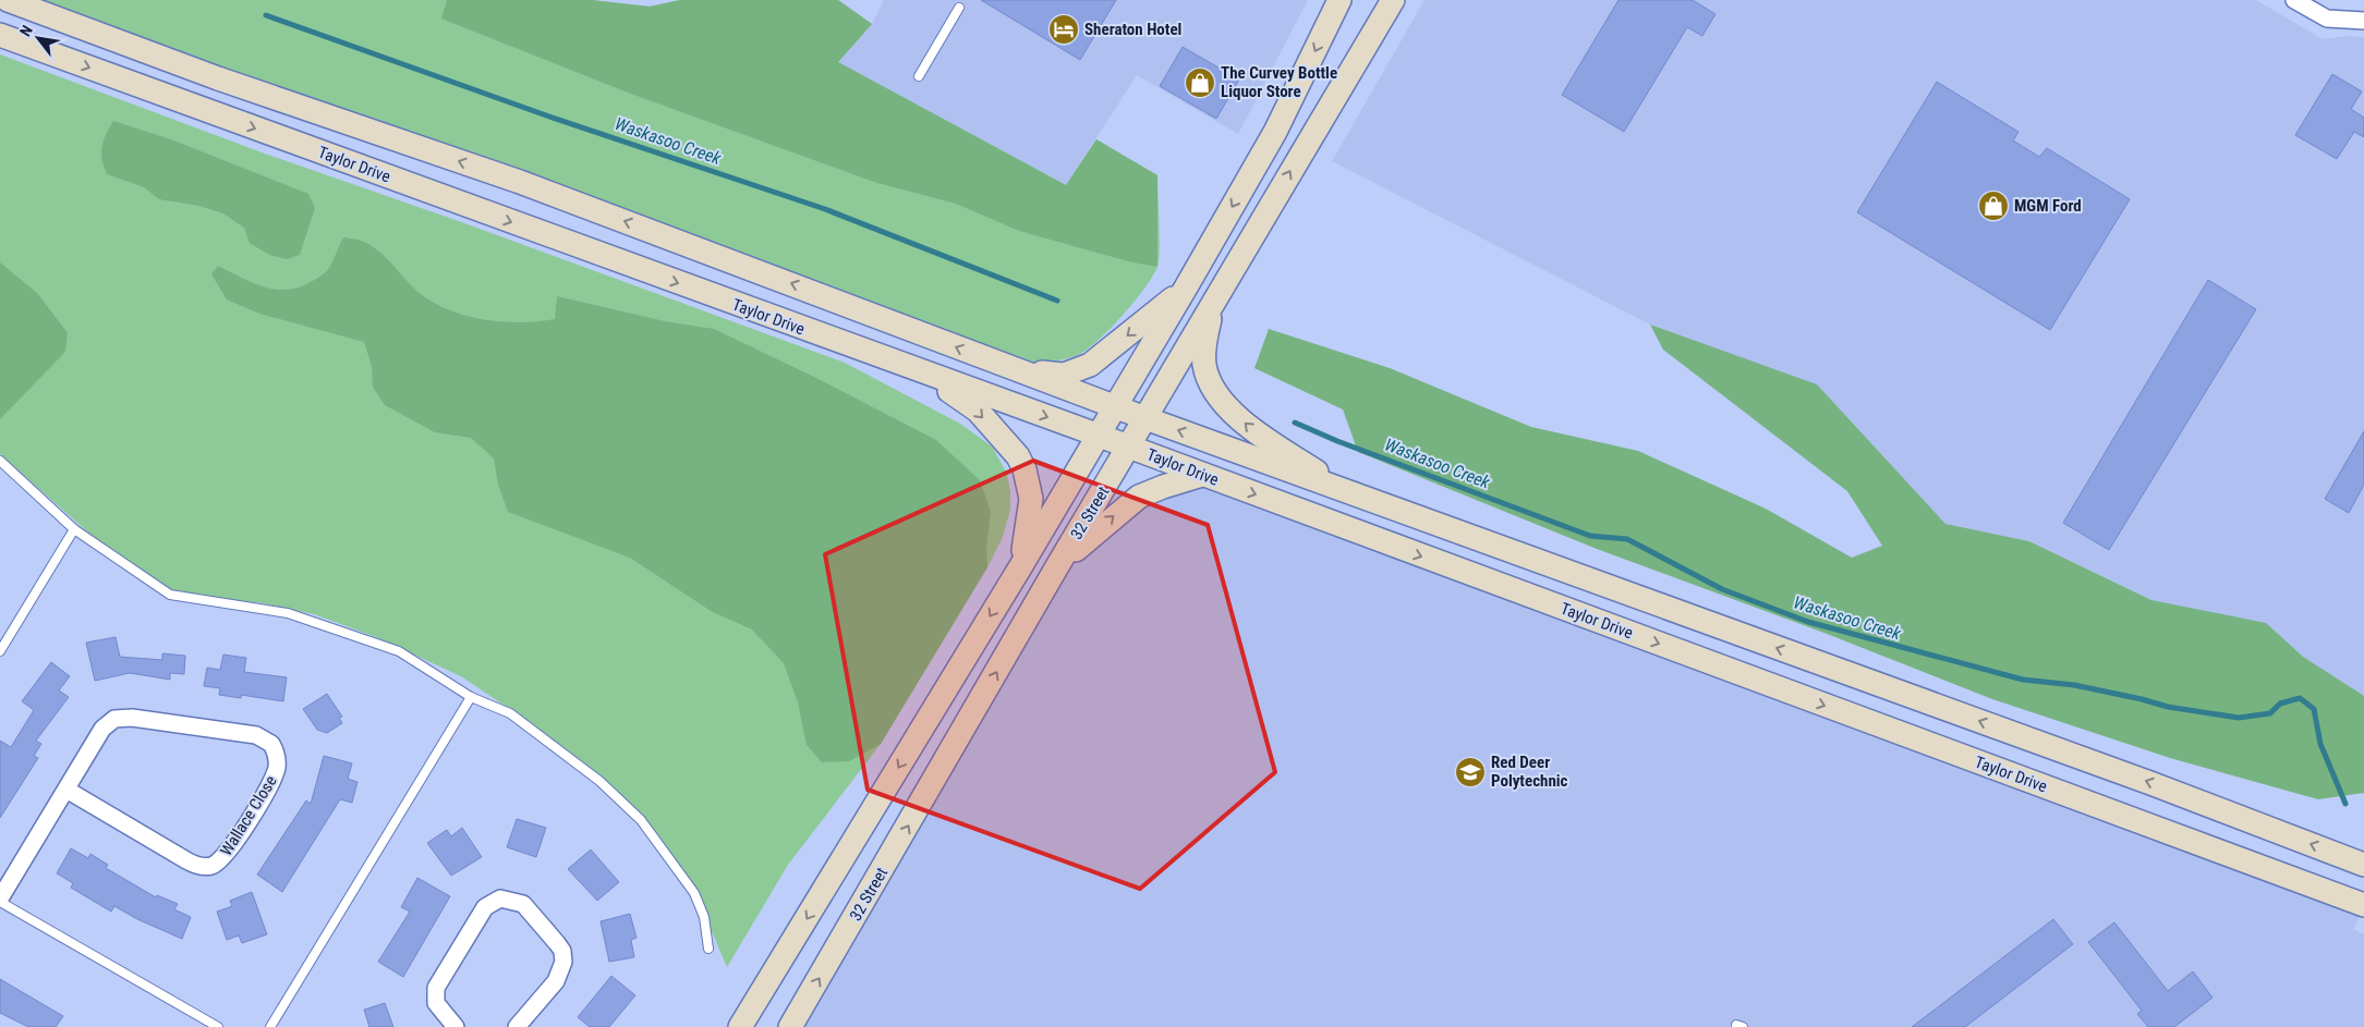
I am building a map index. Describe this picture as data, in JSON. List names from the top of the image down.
{
  "streets": {
    "main road": ["Taylor Drive", "32 Street"],
    "street": ["Wallace Close"]
  },
  "crossings": [
    ["Taylor Drive", "32 Street"]
  ],
  "water": ["Waskasoo Creek"],
  "places": {
    "hotel": ["Sheraton Hotel"],
    "shop": ["The Curvey Bottle Liquor Store", "MGM Ford"],
    "school or university": ["Red Deer Polytechnic"]
  },
  "north": "top left"
}
